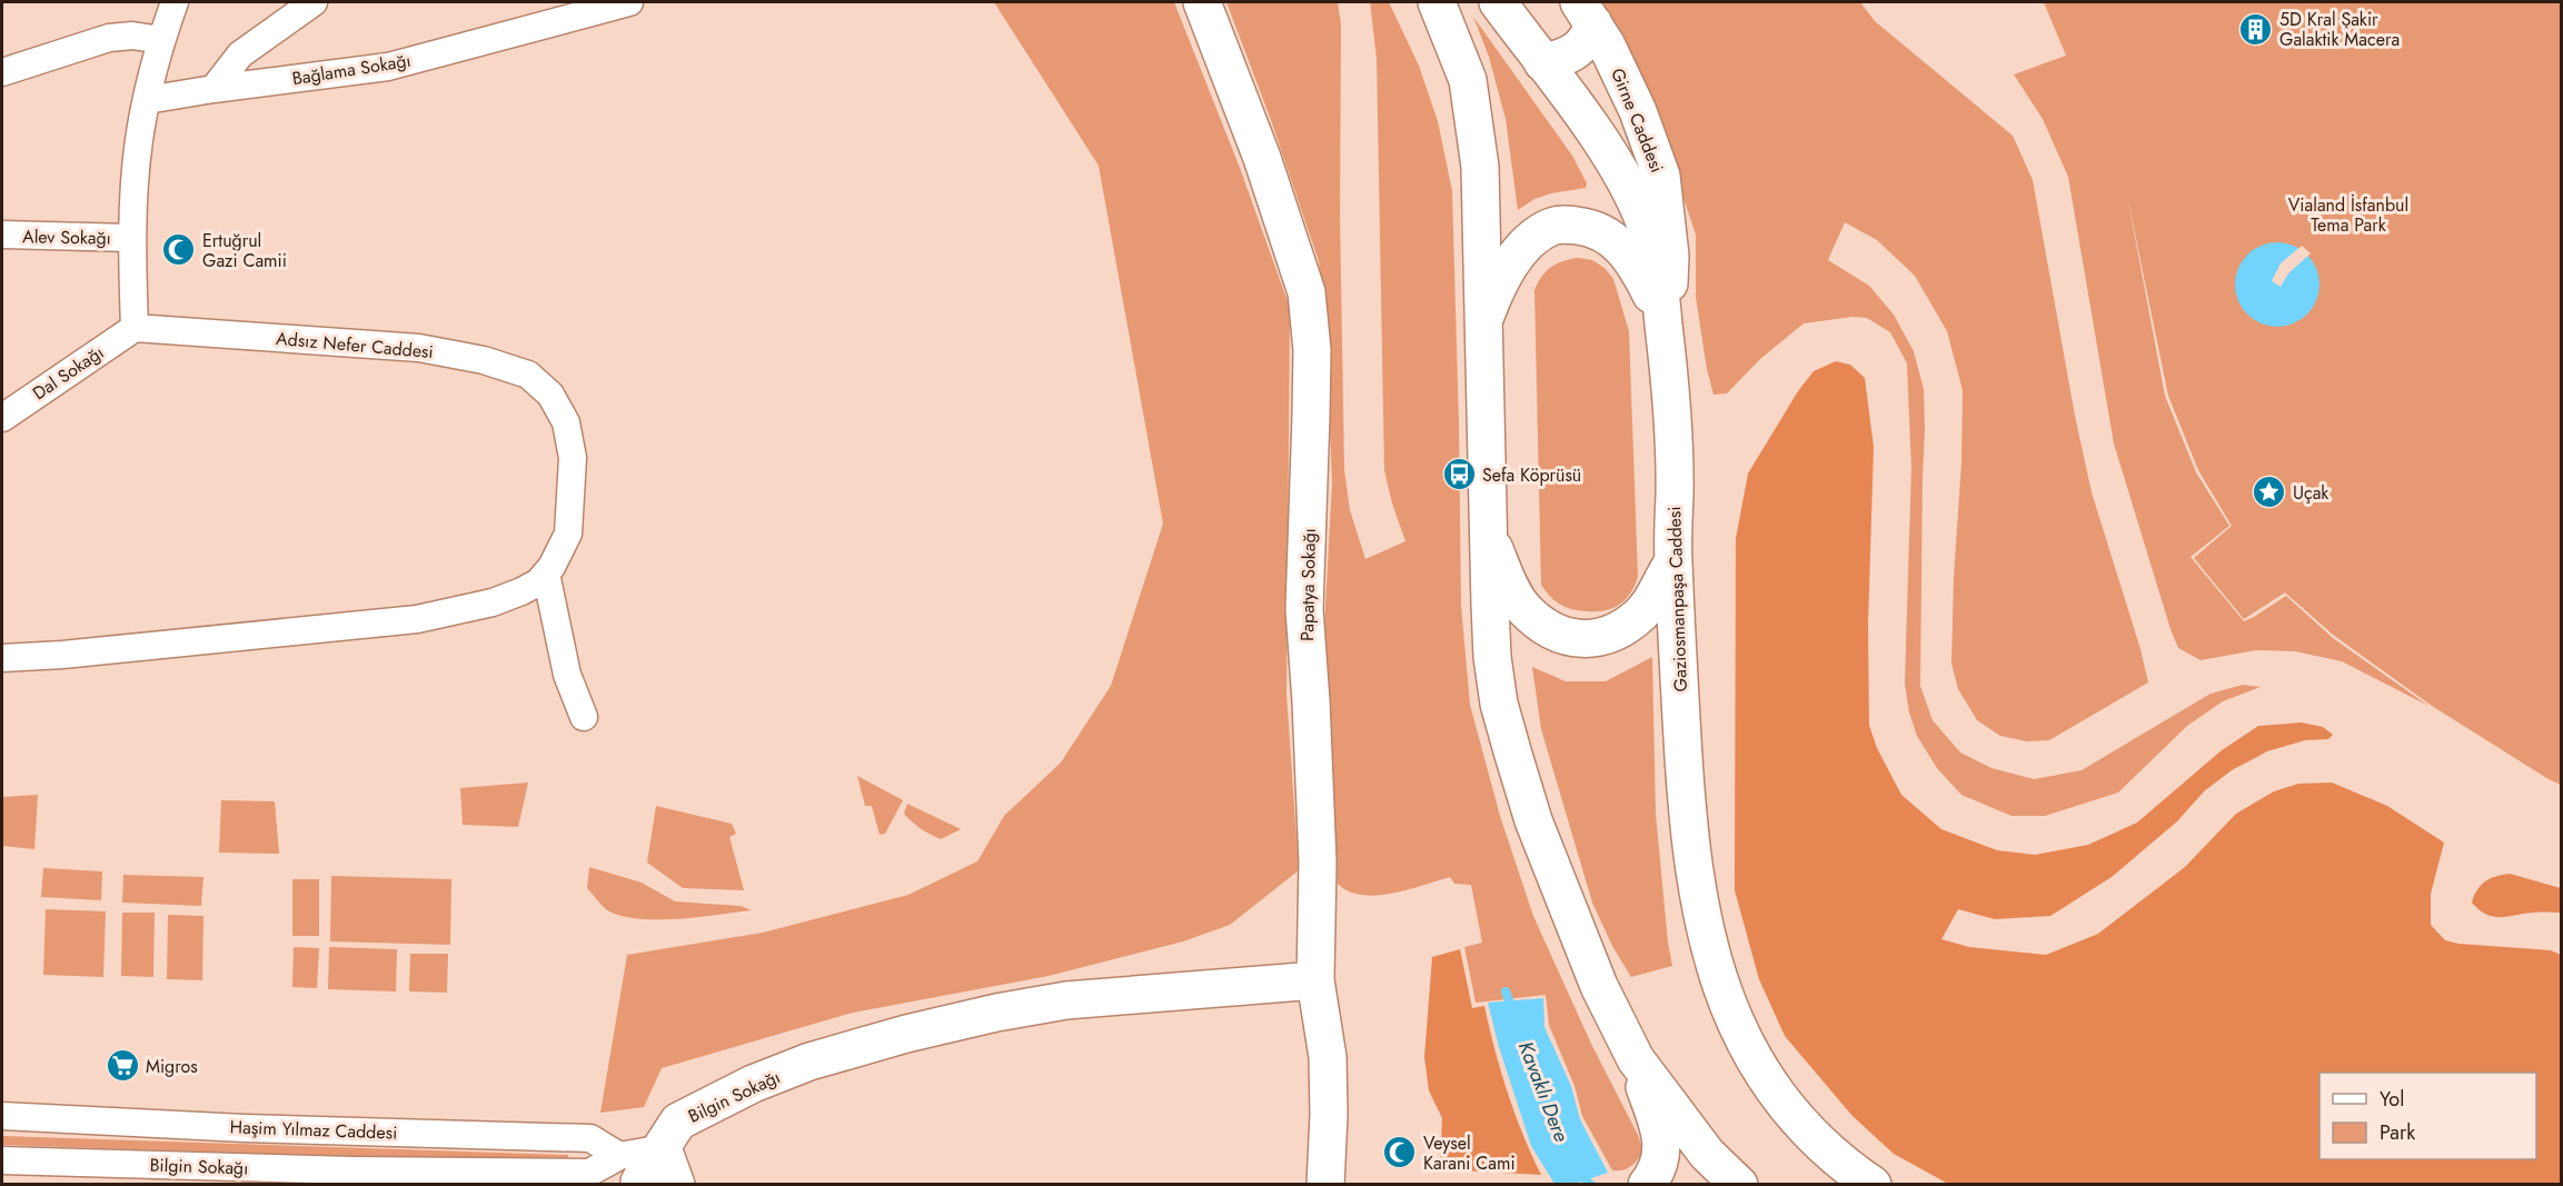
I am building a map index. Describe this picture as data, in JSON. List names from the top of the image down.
{
  "streets": {
    "main road": [
      "Girne Caddesi",
      "Papatya Sokağı",
      "Gaziosmanpaşa Caddesi",
      "Bilgin Sokağı"
    ],
    "street": [
      "Bağlama Sokağı",
      "Alev Sokağı",
      "Adsız Nefer Caddesi",
      "Dal Sokağı",
      "Haşim Yılmaz Caddesi"
    ]
  },
  "crossings": [
    ["Girne Caddesi", "Gaziosmanpaşa Caddesi"],
    ["Adsız Nefer Caddesi", "Dal Sokağı"],
    ["Papatya Sokağı", "Bilgin Sokağı"],
    ["Bilgin Sokağı", "Haşim Yılmaz Caddesi"]
  ],
  "water": ["Kavaklı Dere"],
  "parks": ["Vialand İsfanbul Tema Park"],
  "places": {
    "building": ["5D Kral Şakir Galaktik Macera"],
    "mosque": ["Ertuğrul Gazi Camii", "Veysel Karani Cami"],
    "bus stop": ["Sefa Köprüsü"],
    "place": ["Uçak"],
    "supermarket": ["Migros"]
  },
  "legend": ["Yol", "Park"]
}
